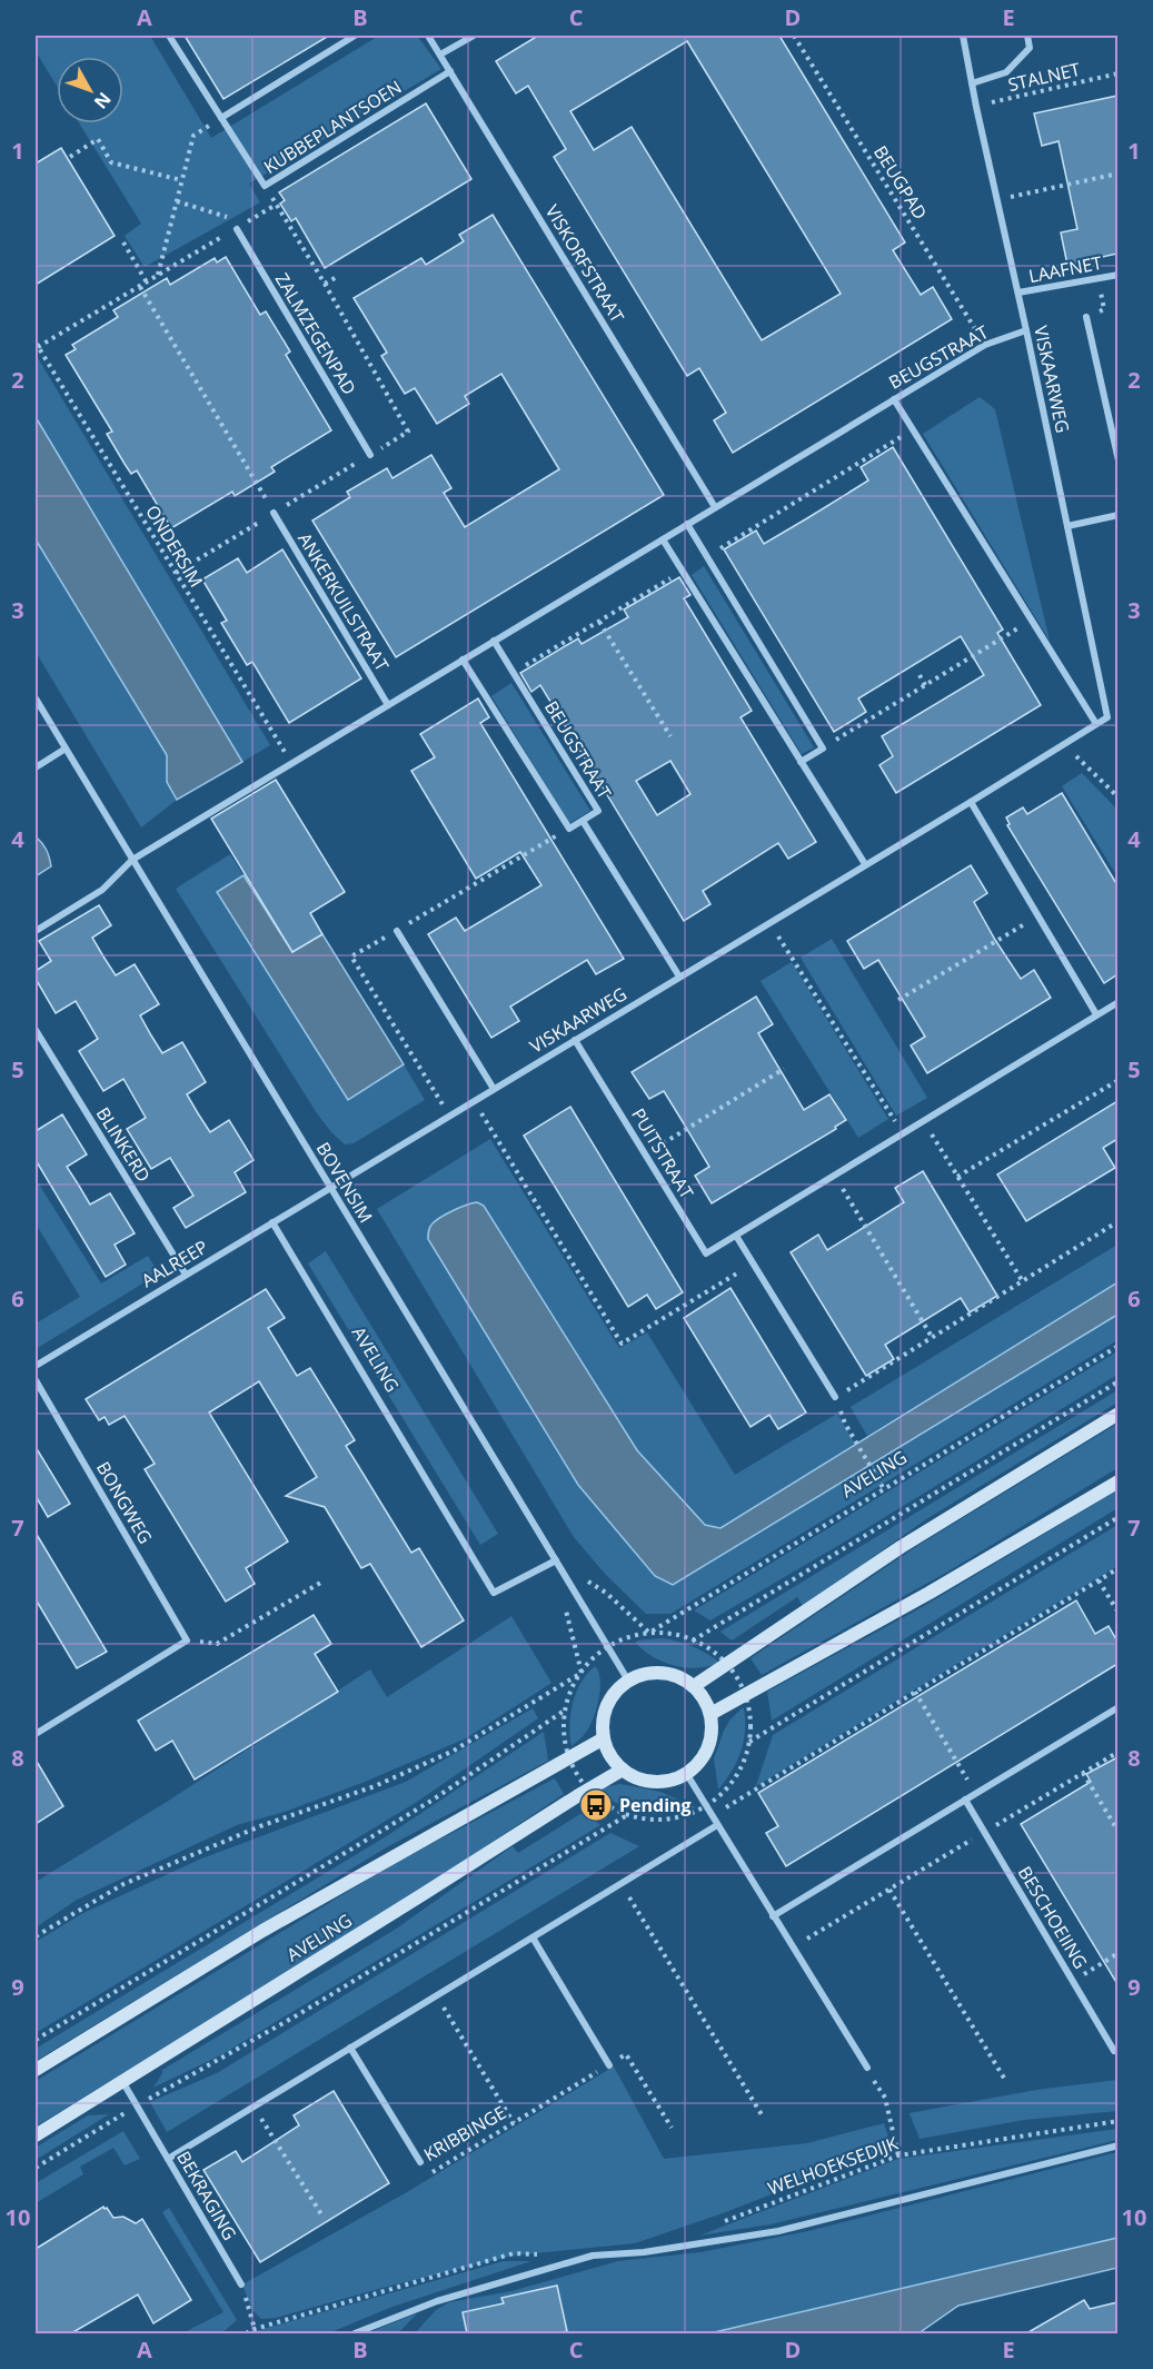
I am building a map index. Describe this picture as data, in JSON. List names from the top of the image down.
{
  "streets": {
    "main road": ["AVELING"],
    "street": [
      "KUBBEPLANTSOEN",
      "VISKORFSTRAAT",
      "LAAFNET",
      "ZALMZEGENPAD",
      "BEUGSTRAAT",
      "VISKAARWEG",
      "ANKERKUILSTRAAT",
      "BLINKERD",
      "PUITSTRAAT",
      "BOVENSIM",
      "AALREEP",
      "BONGWEG",
      "BESCHOEIING",
      "KRIBBINGE",
      "BEKRAGING"
    ],
    "path": [
      "STALNET",
      "BEUGPAD",
      "ONDERSIM",
      "WELHOEKSEDIJK"
    ]
  },
  "crossings": [
    ["STALNET", "VISKAARWEG"],
    ["KUBBEPLANTSOEN", "VISKORFSTRAAT"],
    ["KUBBEPLANTSOEN", "ZALMZEGENPAD"],
    ["BEUGPAD", "BEUGSTRAAT"],
    ["VISKORFSTRAAT", "BEUGSTRAAT"],
    ["LAAFNET", "VISKAARWEG"],
    ["ZALMZEGENPAD", "ONDERSIM"],
    ["ZALMZEGENPAD", "ANKERKUILSTRAAT"],
    ["BEUGSTRAAT", "VISKAARWEG"],
    ["BEUGSTRAAT", "ONDERSIM"],
    ["BEUGSTRAAT", "ANKERKUILSTRAAT"],
    ["BEUGSTRAAT", "BOVENSIM"],
    ["VISKAARWEG", "PUITSTRAAT"],
    ["VISKAARWEG", "BOVENSIM"],
    ["VISKAARWEG", "AALREEP"],
    ["BLINKERD", "AALREEP"],
    ["BOVENSIM", "AALREEP"],
    ["BOVENSIM", "AVELING"],
    ["AALREEP", "AVELING"],
    ["AVELING", "BEKRAGING"]
  ],
  "places": {
    "bus stop": ["Pending"]
  },
  "north": "bottom right",
  "grid": {
    "columns": [
      "A",
      "B",
      "C",
      "D",
      "E"
    ],
    "rows": [
      "1",
      "2",
      "3",
      "4",
      "5",
      "6",
      "7",
      "8",
      "9",
      "10"
    ]
  }
}
